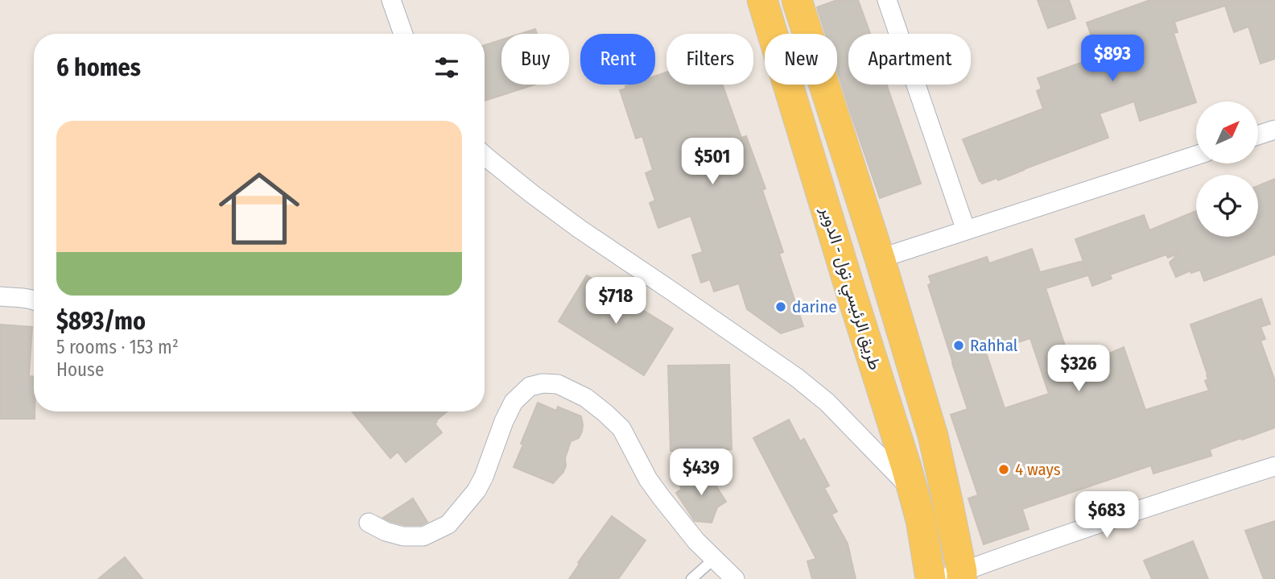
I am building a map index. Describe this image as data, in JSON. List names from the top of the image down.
{
  "streets": {
    "main road": ["طريق الرئيسي تول - الدوير"]
  },
  "places": ["darine", "Rahhal", "4 ways"],
  "north": "top right",
  "page": {
    "chip": [
      "Buy",
      "Rent",
      "Filters",
      "New",
      "Apartment"
    ],
    "heading": "6 homes",
    "price": [
      "$893",
      "$501",
      "$718",
      "$326",
      "$439",
      "$683"
    ],
    "list": [
      {
        "name": "$893/mo",
        "note": "5 rooms · 153 m² · House"
      }
    ]
  }
}
